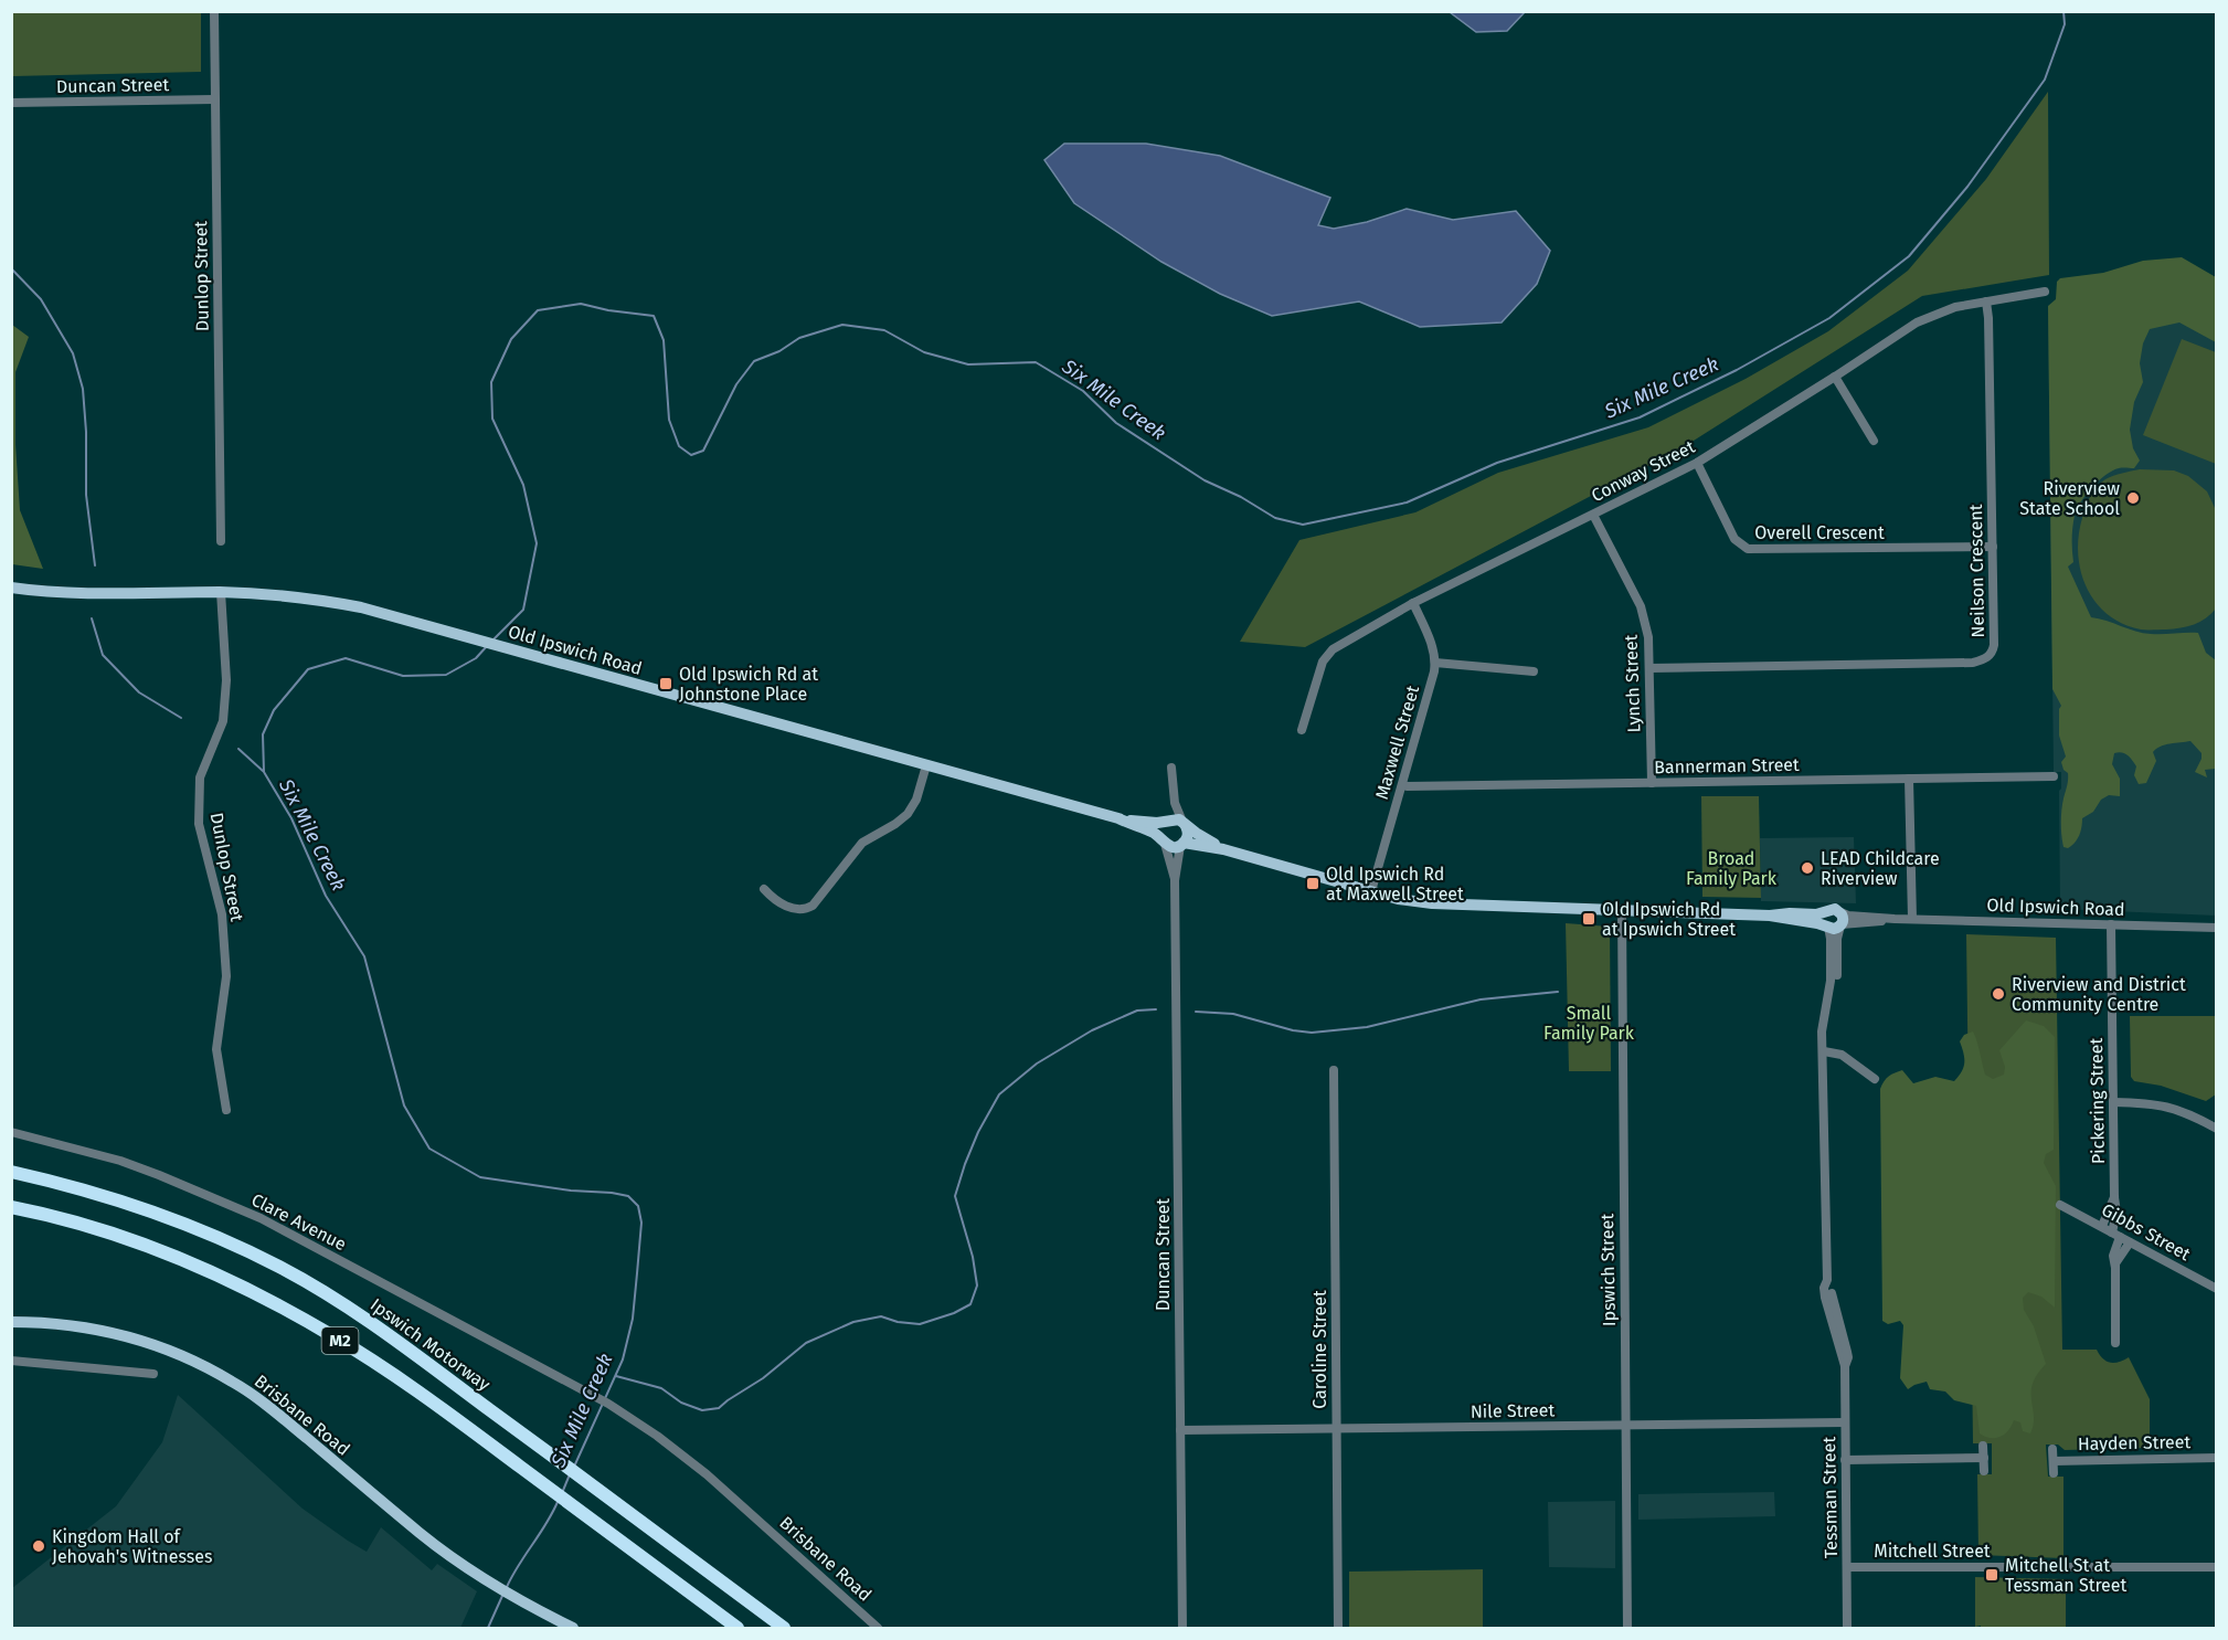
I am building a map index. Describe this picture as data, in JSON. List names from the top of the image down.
{
  "streets": {
    "highway": ["M2", "Ipswich Motorway"],
    "main road": ["Old Ipswich Road", "Brisbane Road"],
    "street": [
      "Duncan Street",
      "Dunlop Street",
      "Conway Street",
      "Overell Crescent",
      "Neilson Crescent",
      "Lynch Street",
      "Maxwell Street",
      "Bannerman Street",
      "Pickering Street",
      "Clare Avenue",
      "Gibbs Street",
      "Ipswich Street",
      "Caroline Street",
      "Nile Street",
      "Hayden Street",
      "Tessman Street",
      "Mitchell Street"
    ]
  },
  "crossings": [
    ["Duncan Street", "Dunlop Street"],
    ["Duncan Street", "Old Ipswich Road"],
    ["Duncan Street", "Nile Street"],
    ["Dunlop Street", "Old Ipswich Road"],
    ["Conway Street", "Overell Crescent"],
    ["Conway Street", "Neilson Crescent"],
    ["Conway Street", "Lynch Street"],
    ["Overell Crescent", "Neilson Crescent"],
    ["Neilson Crescent", "Lynch Street"],
    ["Old Ipswich Road", "Maxwell Street"],
    ["Old Ipswich Road", "Pickering Street"],
    ["Old Ipswich Road", "Ipswich Street"],
    ["Old Ipswich Road", "Tessman Street"],
    ["Lynch Street", "Bannerman Street"],
    ["Maxwell Street", "Bannerman Street"],
    ["Pickering Street", "Gibbs Street"],
    ["Clare Avenue", "Brisbane Road"],
    ["Ipswich Street", "Nile Street"],
    ["Caroline Street", "Nile Street"],
    ["Nile Street", "Tessman Street"],
    ["Tessman Street", "Mitchell Street"]
  ],
  "water": ["Six Mile Creek"],
  "parks": ["Broad Family Park", "Small Family Park"],
  "places": {
    "other": [
      "Riverview State School",
      "LEAD Childcare Riverview",
      "Riverview and District Community Centre",
      "Kingdom Hall of Jehovah's Witnesses"
    ],
    "transit": [
      "Old Ipswich Rd at Johnstone Place",
      "Old Ipswich Rd at Maxwell Street",
      "Old Ipswich Rd at Ipswich Street",
      "Mitchell St at Tessman Street"
    ]
  }
}
